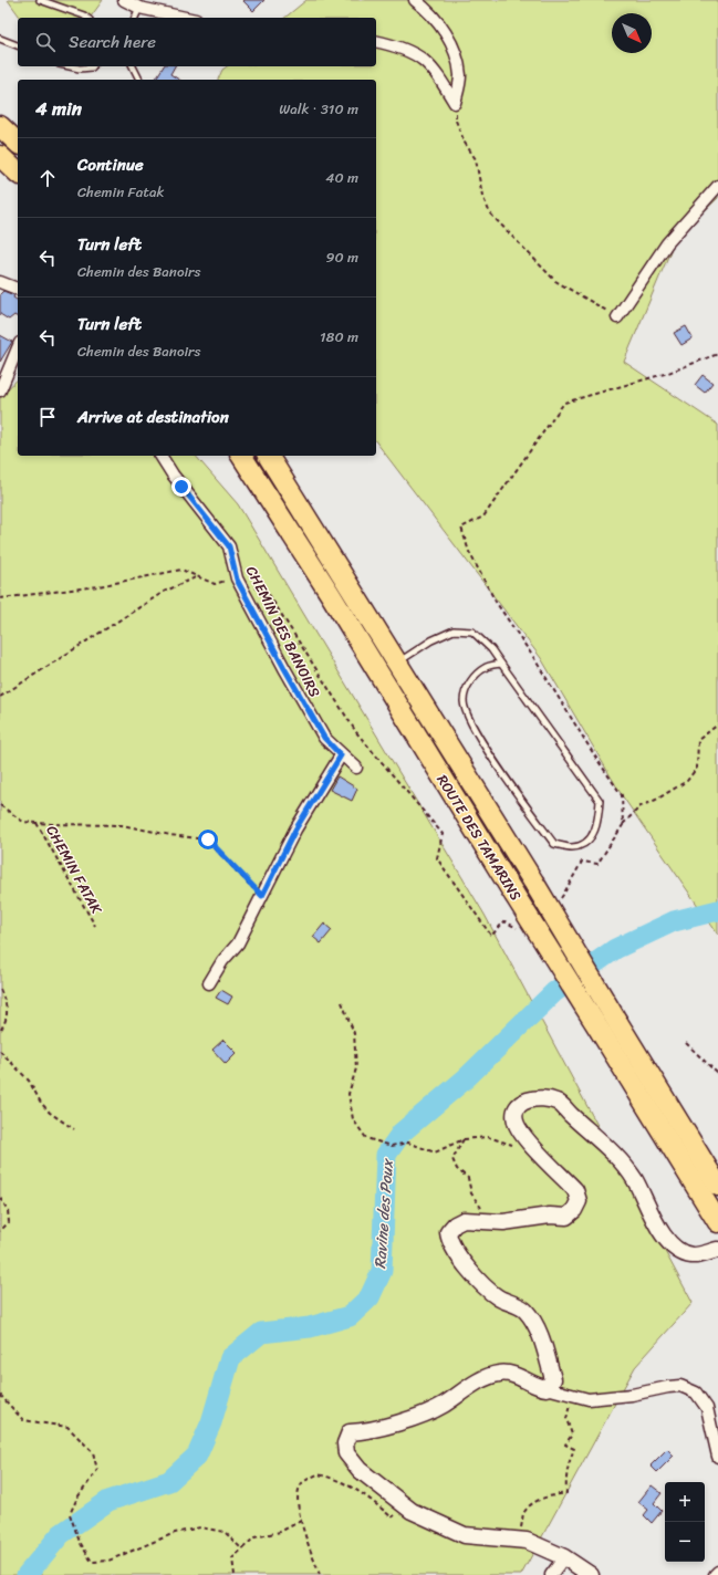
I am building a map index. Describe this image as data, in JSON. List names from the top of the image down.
{
  "streets": {
    "highway": ["ROUTE DES TAMARINS"],
    "street": ["CHEMIN DES BANOIRS"],
    "path": ["CHEMIN FATAK"]
  },
  "water": ["Ravine des Poux"],
  "north": "bottom right",
  "page": {
    "search": "Search here",
    "heading": ["4 min", "Walk · 310 m"],
    "list": [
      ["Continue", "Chemin Fatak", "40 m"],
      ["Turn left", "Chemin des Banoirs", "90 m"],
      ["Turn left", "Chemin des Banoirs", "180 m"],
      "Arrive at destination"
    ],
    "map_buttons": ["+", "−"]
  }
}
